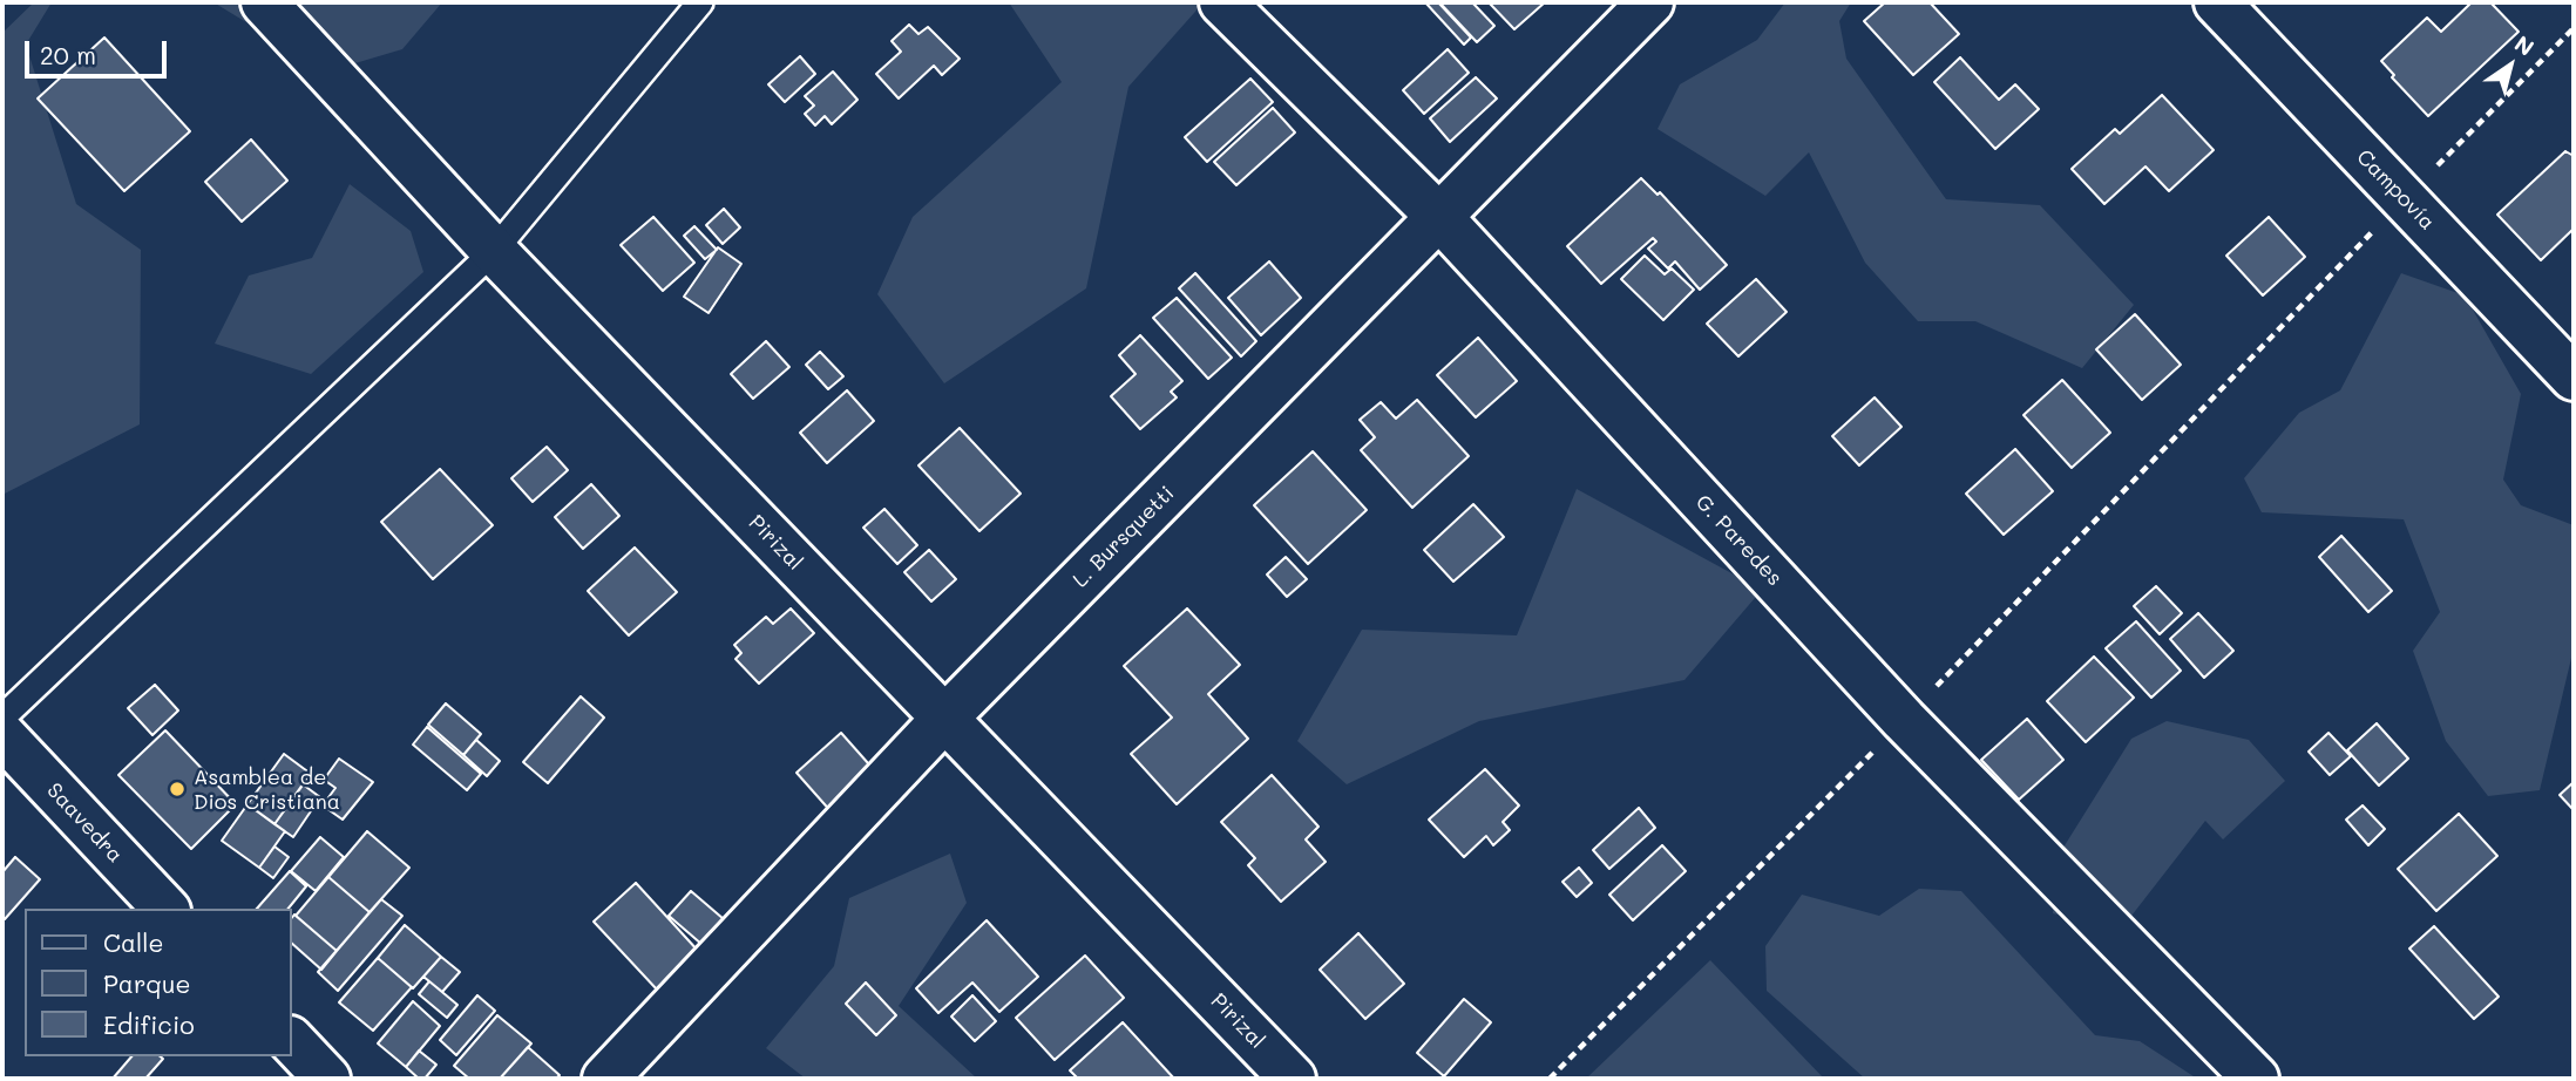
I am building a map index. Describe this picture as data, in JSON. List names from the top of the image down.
{
  "streets": {
    "street": [
      "Campovía",
      "L. Bursquetti",
      "G. Paredes",
      "Pirizal",
      "Saavedra"
    ]
  },
  "crossings": [
    ["L. Bursquetti", "G. Paredes"],
    ["L. Bursquetti", "Pirizal"]
  ],
  "places": ["Asamblea de Dios Cristiana"],
  "legend": ["Calle", "Parque", "Edificio"],
  "scale_bar": "20 m",
  "north": "top right"
}
